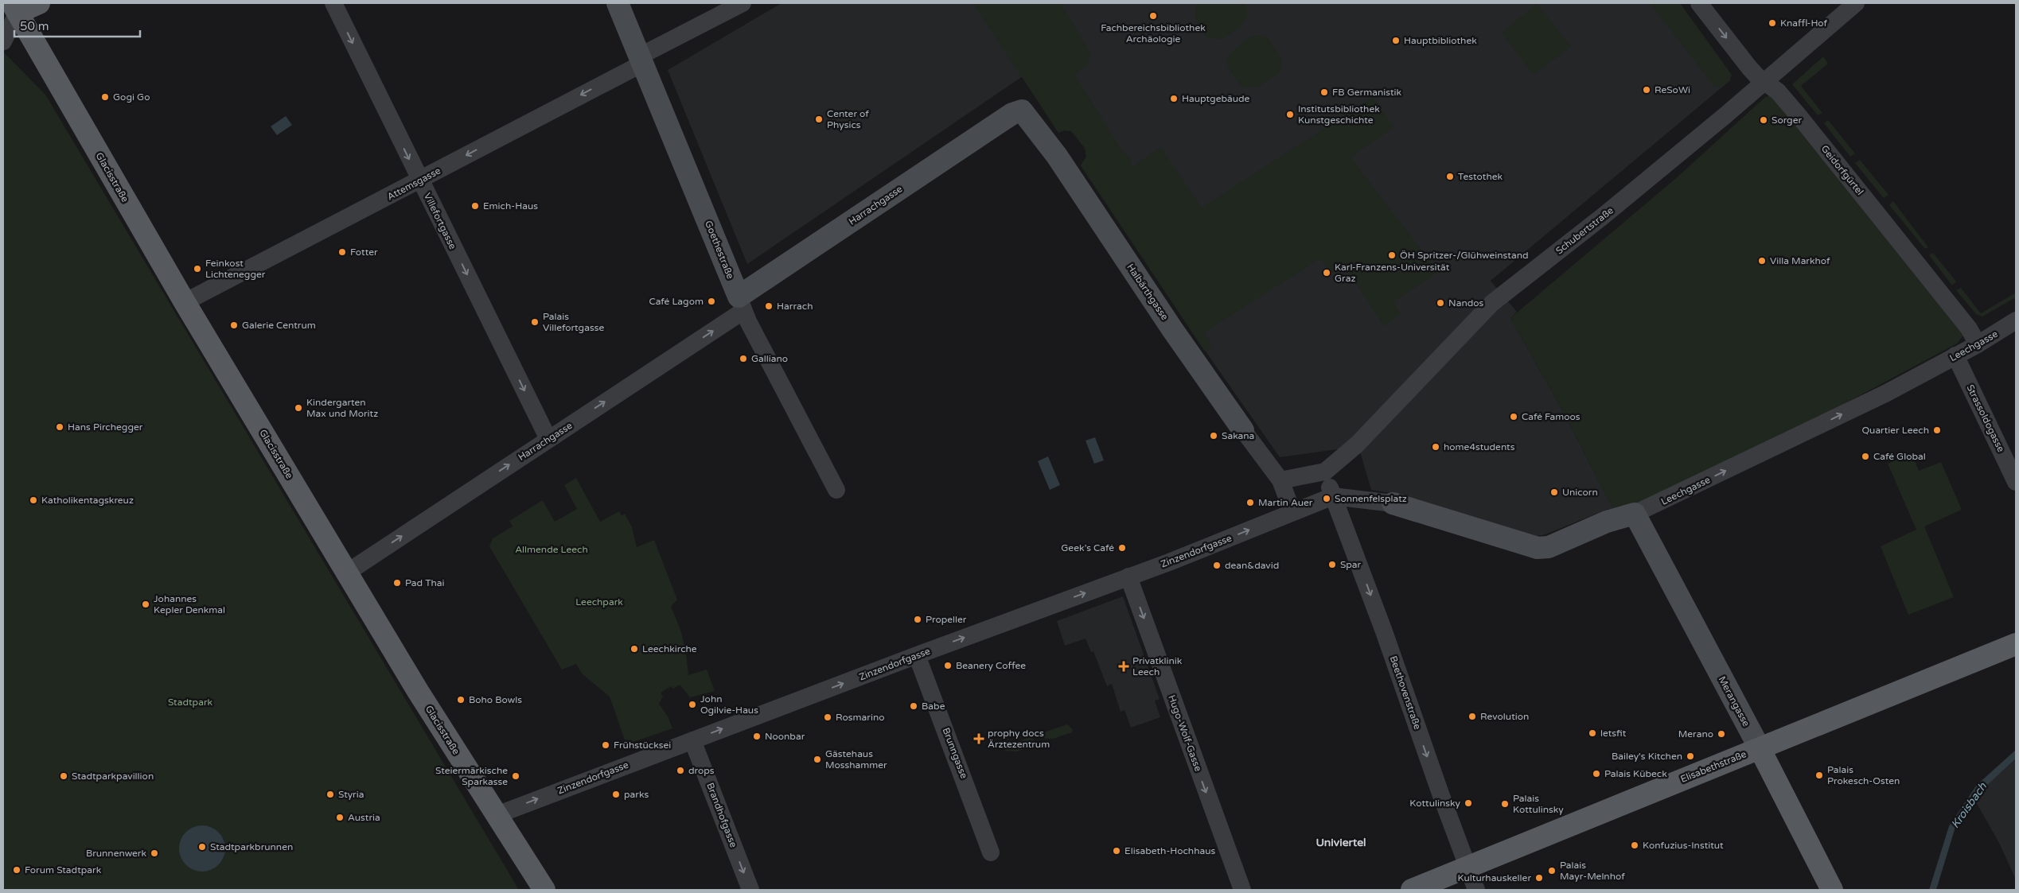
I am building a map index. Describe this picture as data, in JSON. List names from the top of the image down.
{
  "streets": {
    "main road": ["Glacisstraße", "Merangasse", "Elisabethstraße"],
    "street": [
      "Geidorfgürtel",
      "Attemsgasse",
      "Harrachgasse",
      "Villefortgasse",
      "Schubertstraße",
      "Goethestraße",
      "Halbärthgasse",
      "Leechgasse",
      "Strassoldogasse",
      "Zinzendorfgasse",
      "Beethovenstraße",
      "Hugo-Wolf-Gasse",
      "Brunngasse",
      "Brandhofgasse"
    ]
  },
  "crossings": [
    ["Geidorfgürtel", "Schubertstraße"],
    ["Geidorfgürtel", "Leechgasse"],
    ["Glacisstraße", "Attemsgasse"],
    ["Glacisstraße", "Harrachgasse"],
    ["Glacisstraße", "Zinzendorfgasse"],
    ["Attemsgasse", "Villefortgasse"],
    ["Attemsgasse", "Goethestraße"],
    ["Harrachgasse", "Villefortgasse"],
    ["Harrachgasse", "Goethestraße"],
    ["Harrachgasse", "Halbärthgasse"],
    ["Leechgasse", "Strassoldogasse"],
    ["Leechgasse", "Beethovenstraße"],
    ["Leechgasse", "Merangasse"],
    ["Zinzendorfgasse", "Hugo-Wolf-Gasse"],
    ["Zinzendorfgasse", "Brunngasse"],
    ["Zinzendorfgasse", "Brandhofgasse"],
    ["Beethovenstraße", "Elisabethstraße"],
    ["Merangasse", "Elisabethstraße"]
  ],
  "one_way": [
    "Attemsgasse",
    "Harrachgasse",
    "Villefortgasse",
    "Leechgasse",
    "Zinzendorfgasse",
    "Beethovenstraße",
    "Hugo-Wolf-Gasse",
    "Brandhofgasse"
  ],
  "districts": ["Univiertel"],
  "water": ["Kroisbach"],
  "parks": ["Allmende Leech", "Leechpark", "Stadtpark"],
  "places": {
    "other": [
      "Fachbereichsbibliothek Archäologie",
      "Knaffl-Hof",
      "Hauptbibliothek",
      "ReSoWi",
      "FB Germanistik",
      "Gogi Go",
      "Hauptgebäude",
      "Institutsbibliothek Kunstgeschichte",
      "Center of Physics",
      "Sorger",
      "Testothek",
      "Emich-Haus",
      "Fotter",
      "ÖH Spritzer-/Glühweinstand",
      "Villa Markhof",
      "Feinkost Lichtenegger",
      "Karl-Franzens-Universität Graz",
      "Café Lagom",
      "Nandos",
      "Harrach",
      "Palais Villefortgasse",
      "Galerie Centrum",
      "Galliano",
      "Kindergarten Max und Moritz",
      "Café Famoos",
      "Hans Pirchegger",
      "Quartier Leech",
      "Sakana",
      "home4students",
      "Café Global",
      "Unicorn",
      "Sonnenfelsplatz",
      "Katholikentagskreuz",
      "Martin Auer",
      "Geek’s Café",
      "Spar",
      "dean&david",
      "Pad Thai",
      "Johannes Kepler Denkmal",
      "Propeller",
      "Leechkirche",
      "Beanery Coffee",
      "Boho Bowls",
      "John Ogilvie-Haus",
      "Babe",
      "Revolution",
      "Rosmarino",
      "letsfit",
      "Merano",
      "Noonbar",
      "Frühstücksei",
      "Bailey's Kitchen",
      "Gästehaus Mosshammer",
      "drops",
      "Palais Kübeck",
      "Palais Prokesch-Osten",
      "Stadtparkpavillion",
      "Steiermärkische Sparkasse",
      "Styria",
      "parks",
      "Kottulinsky",
      "Palais Kottulinsky",
      "Austria",
      "Konfuzius-Institut",
      "Stadtparkbrunnen",
      "Elisabeth-Hochhaus",
      "Brunnenwerk",
      "Forum Stadtpark",
      "Palais Mayr-Melnhof",
      "Kulturhauskeller"
    ],
    "health": ["Privatklinik Leech", "prophy docs Ärztezentrum"]
  },
  "scale_bar": "50 m"
}
